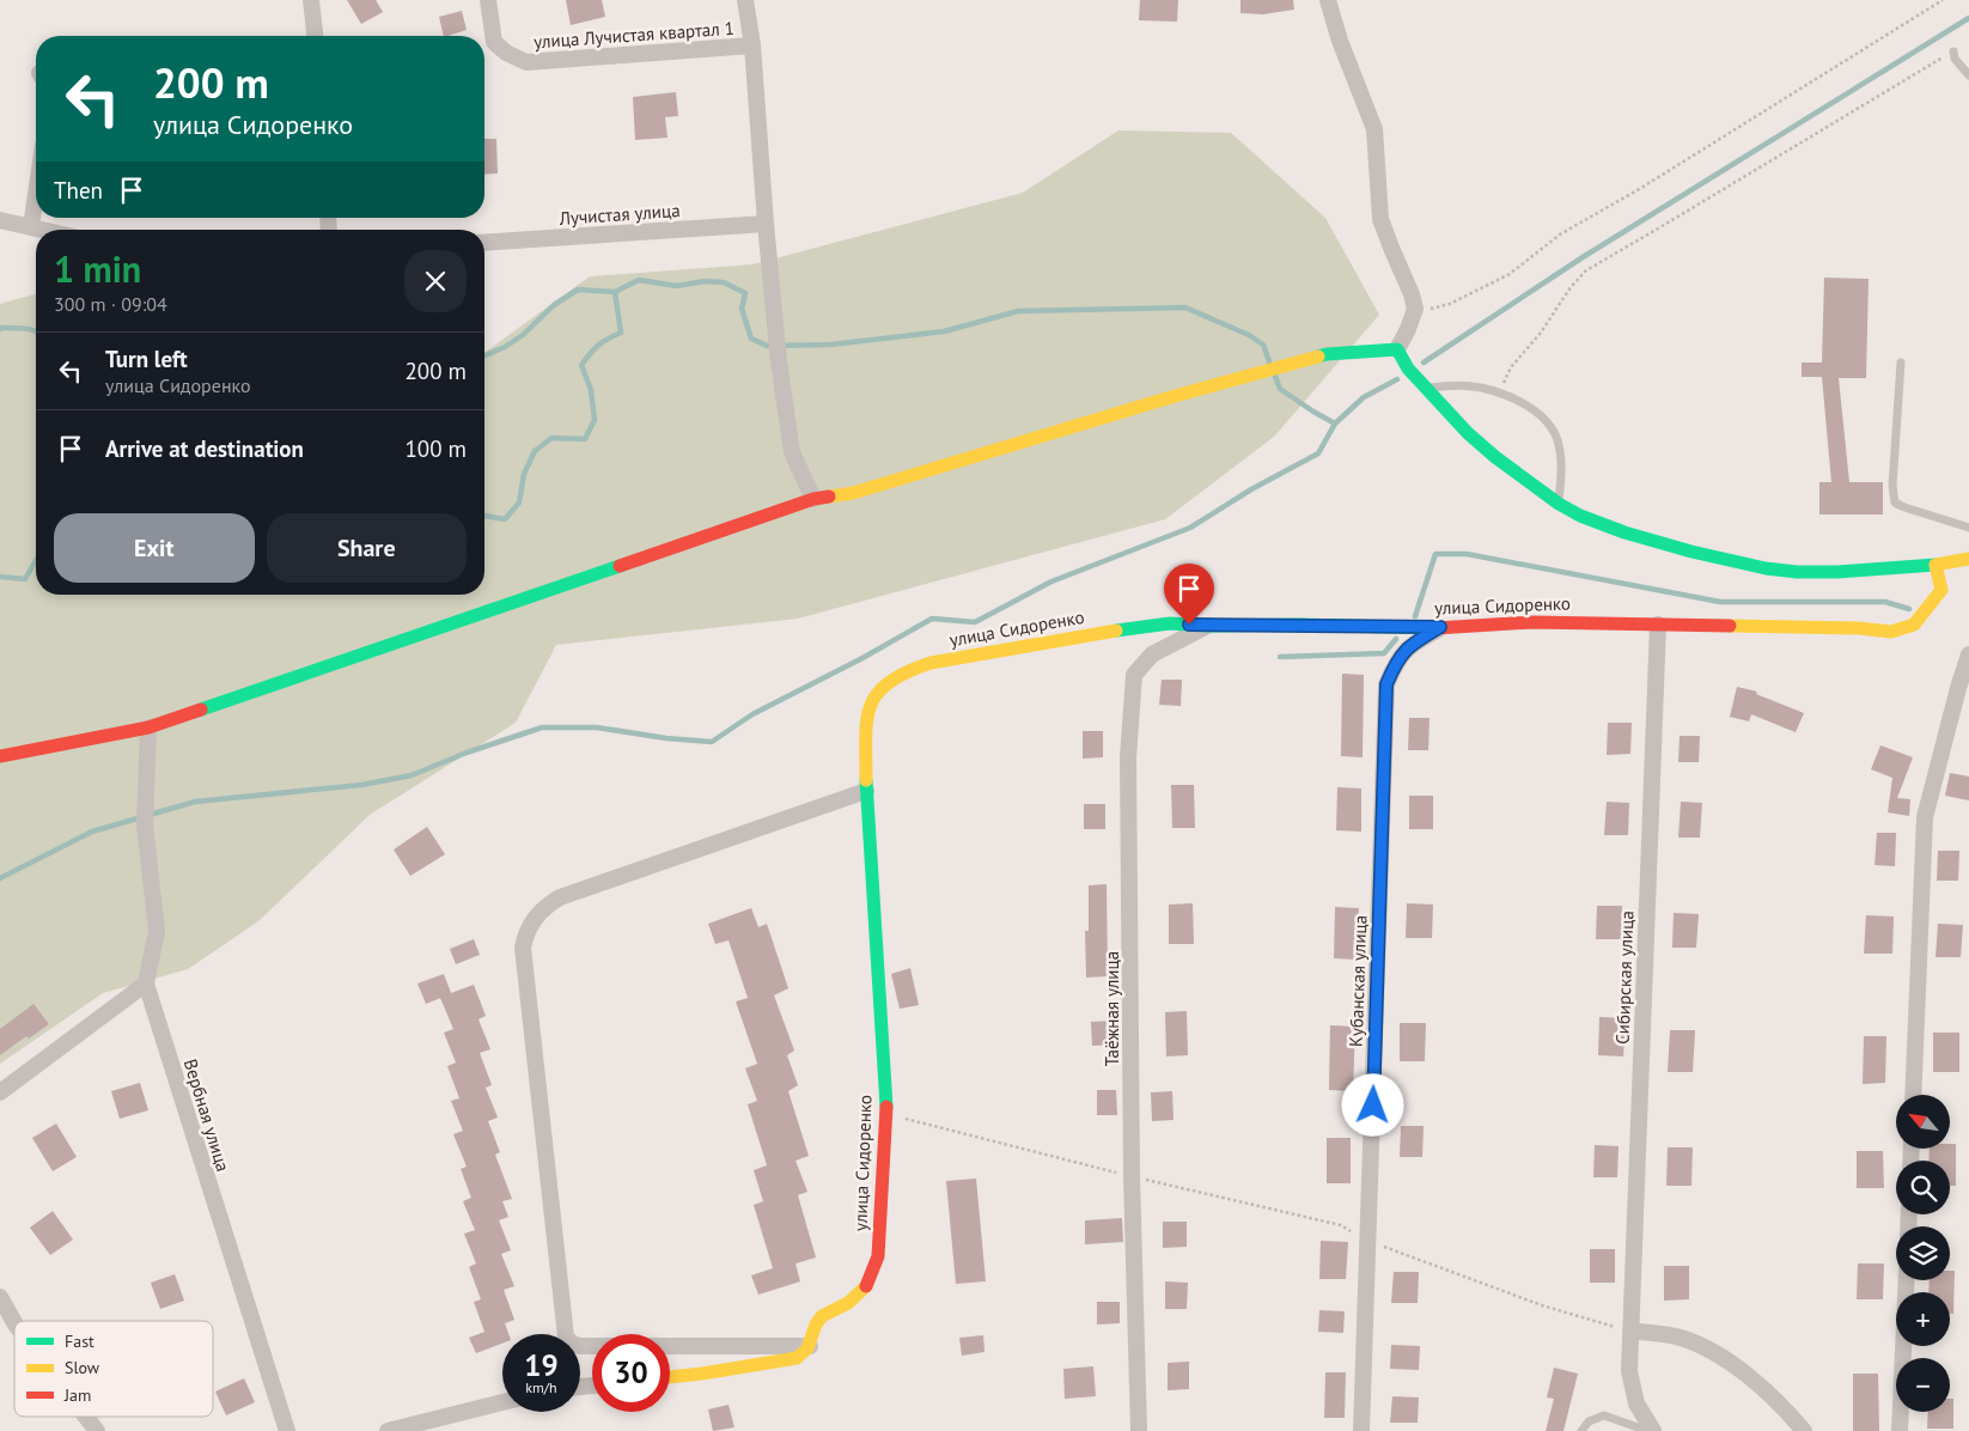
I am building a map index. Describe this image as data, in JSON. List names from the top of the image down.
{
  "streets": {
    "street": [
      "улица Лучистая квартал 1",
      "Лучистая улица",
      "улица Сидоренко",
      "Сибирская улица",
      "Кубанская улица",
      "Таёжная улица",
      "Вербная улица"
    ]
  },
  "crossings": [
    ["улица Сидоренко", "Сибирская улица"],
    ["улица Сидоренко", "Кубанская улица"],
    ["улица Сидоренко", "Таёжная улица"]
  ],
  "legend": ["Fast", "Slow", "Jam"],
  "north": "top left",
  "page": {
    "turn": ["200 m", "улица Сидоренко"],
    "then": "Then",
    "heading": ["1 min", "300 m · 09:04"],
    "list": [
      {
        "name": "Turn left",
        "note": "улица Сидоренко",
        "value": "200 m"
      },
      {
        "name": "Arrive at destination",
        "value": "100 m"
      }
    ],
    "buttons": ["Exit", "Share"],
    "map_buttons": ["+", "−"],
    "speed": "19 km/h",
    "limit": "30"
  }
}
